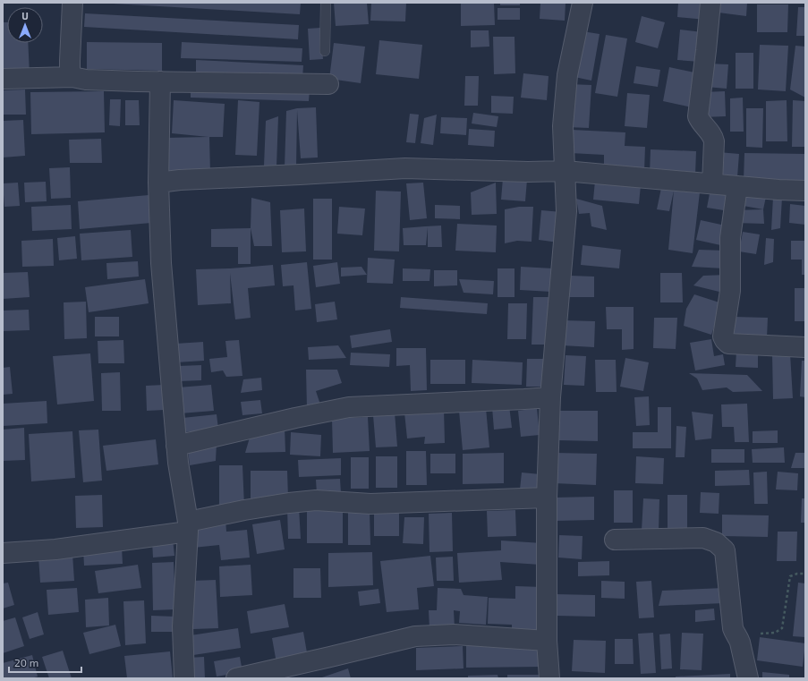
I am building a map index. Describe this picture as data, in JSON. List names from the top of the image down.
{
  "scale_bar": "20 m",
  "north": "top"
}
